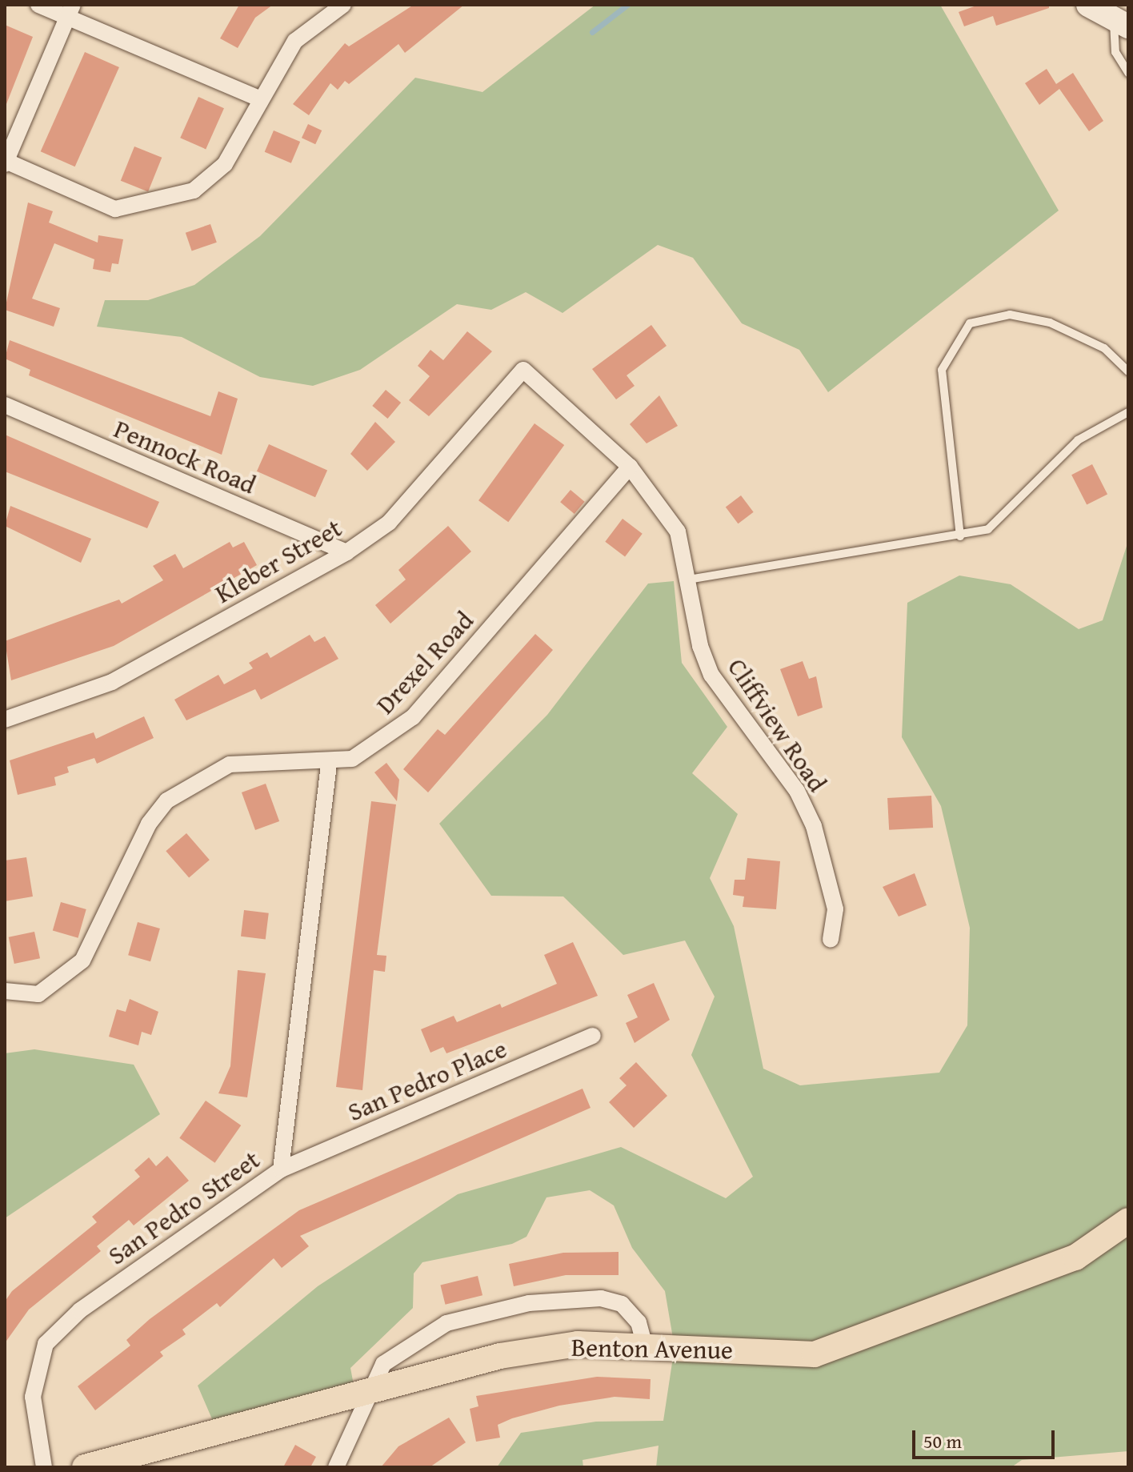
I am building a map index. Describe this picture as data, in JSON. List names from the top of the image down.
{
  "streets": {
    "main road": ["Benton Avenue"],
    "street": [
      "Pennock Road",
      "Kleber Street",
      "Drexel Road",
      "Cliffview Road",
      "San Pedro Place",
      "San Pedro Street"
    ]
  },
  "crossings": [
    ["Pennock Road", "Kleber Street"],
    ["Kleber Street", "Cliffview Road"],
    ["Drexel Road", "Cliffview Road"],
    ["Drexel Road", "San Pedro Street"],
    ["San Pedro Place", "San Pedro Street"]
  ],
  "scale_bar": "50 m"
}
